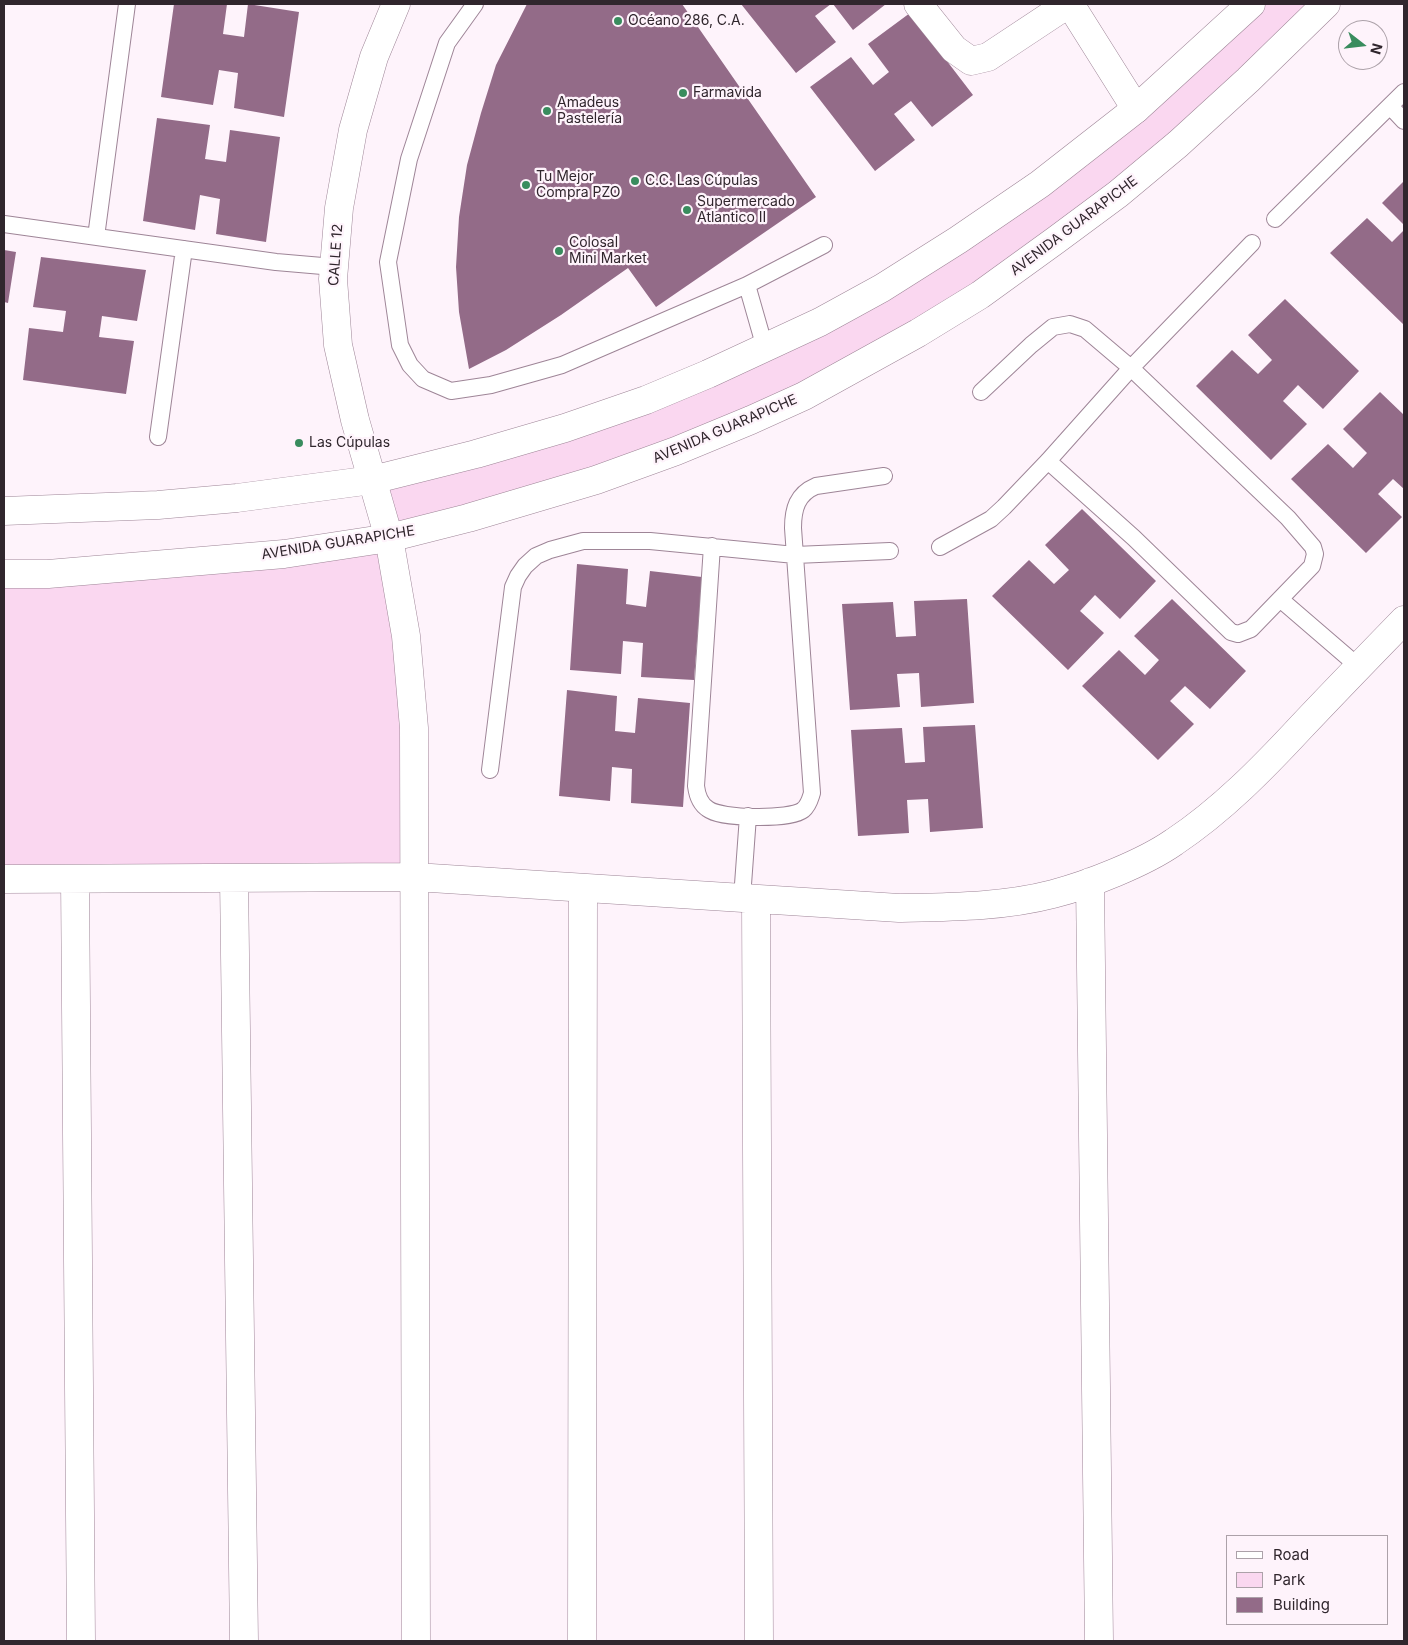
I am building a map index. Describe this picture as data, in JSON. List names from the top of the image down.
{
  "streets": {
    "street": ["AVENIDA GUARAPICHE", "CALLE 12"]
  },
  "crossings": [
    ["AVENIDA GUARAPICHE", "CALLE 12"]
  ],
  "places": [
    "Océano 286, C.A.",
    "Farmavida",
    "Amadeus Pastelería",
    "C.C. Las Cúpulas",
    "Tu Mejor Compra PZO",
    "Supermercado Atlantico II",
    "Colosal Mini Market",
    "Las Cúpulas"
  ],
  "legend": ["Road", "Park", "Building"],
  "north": "right"
}
